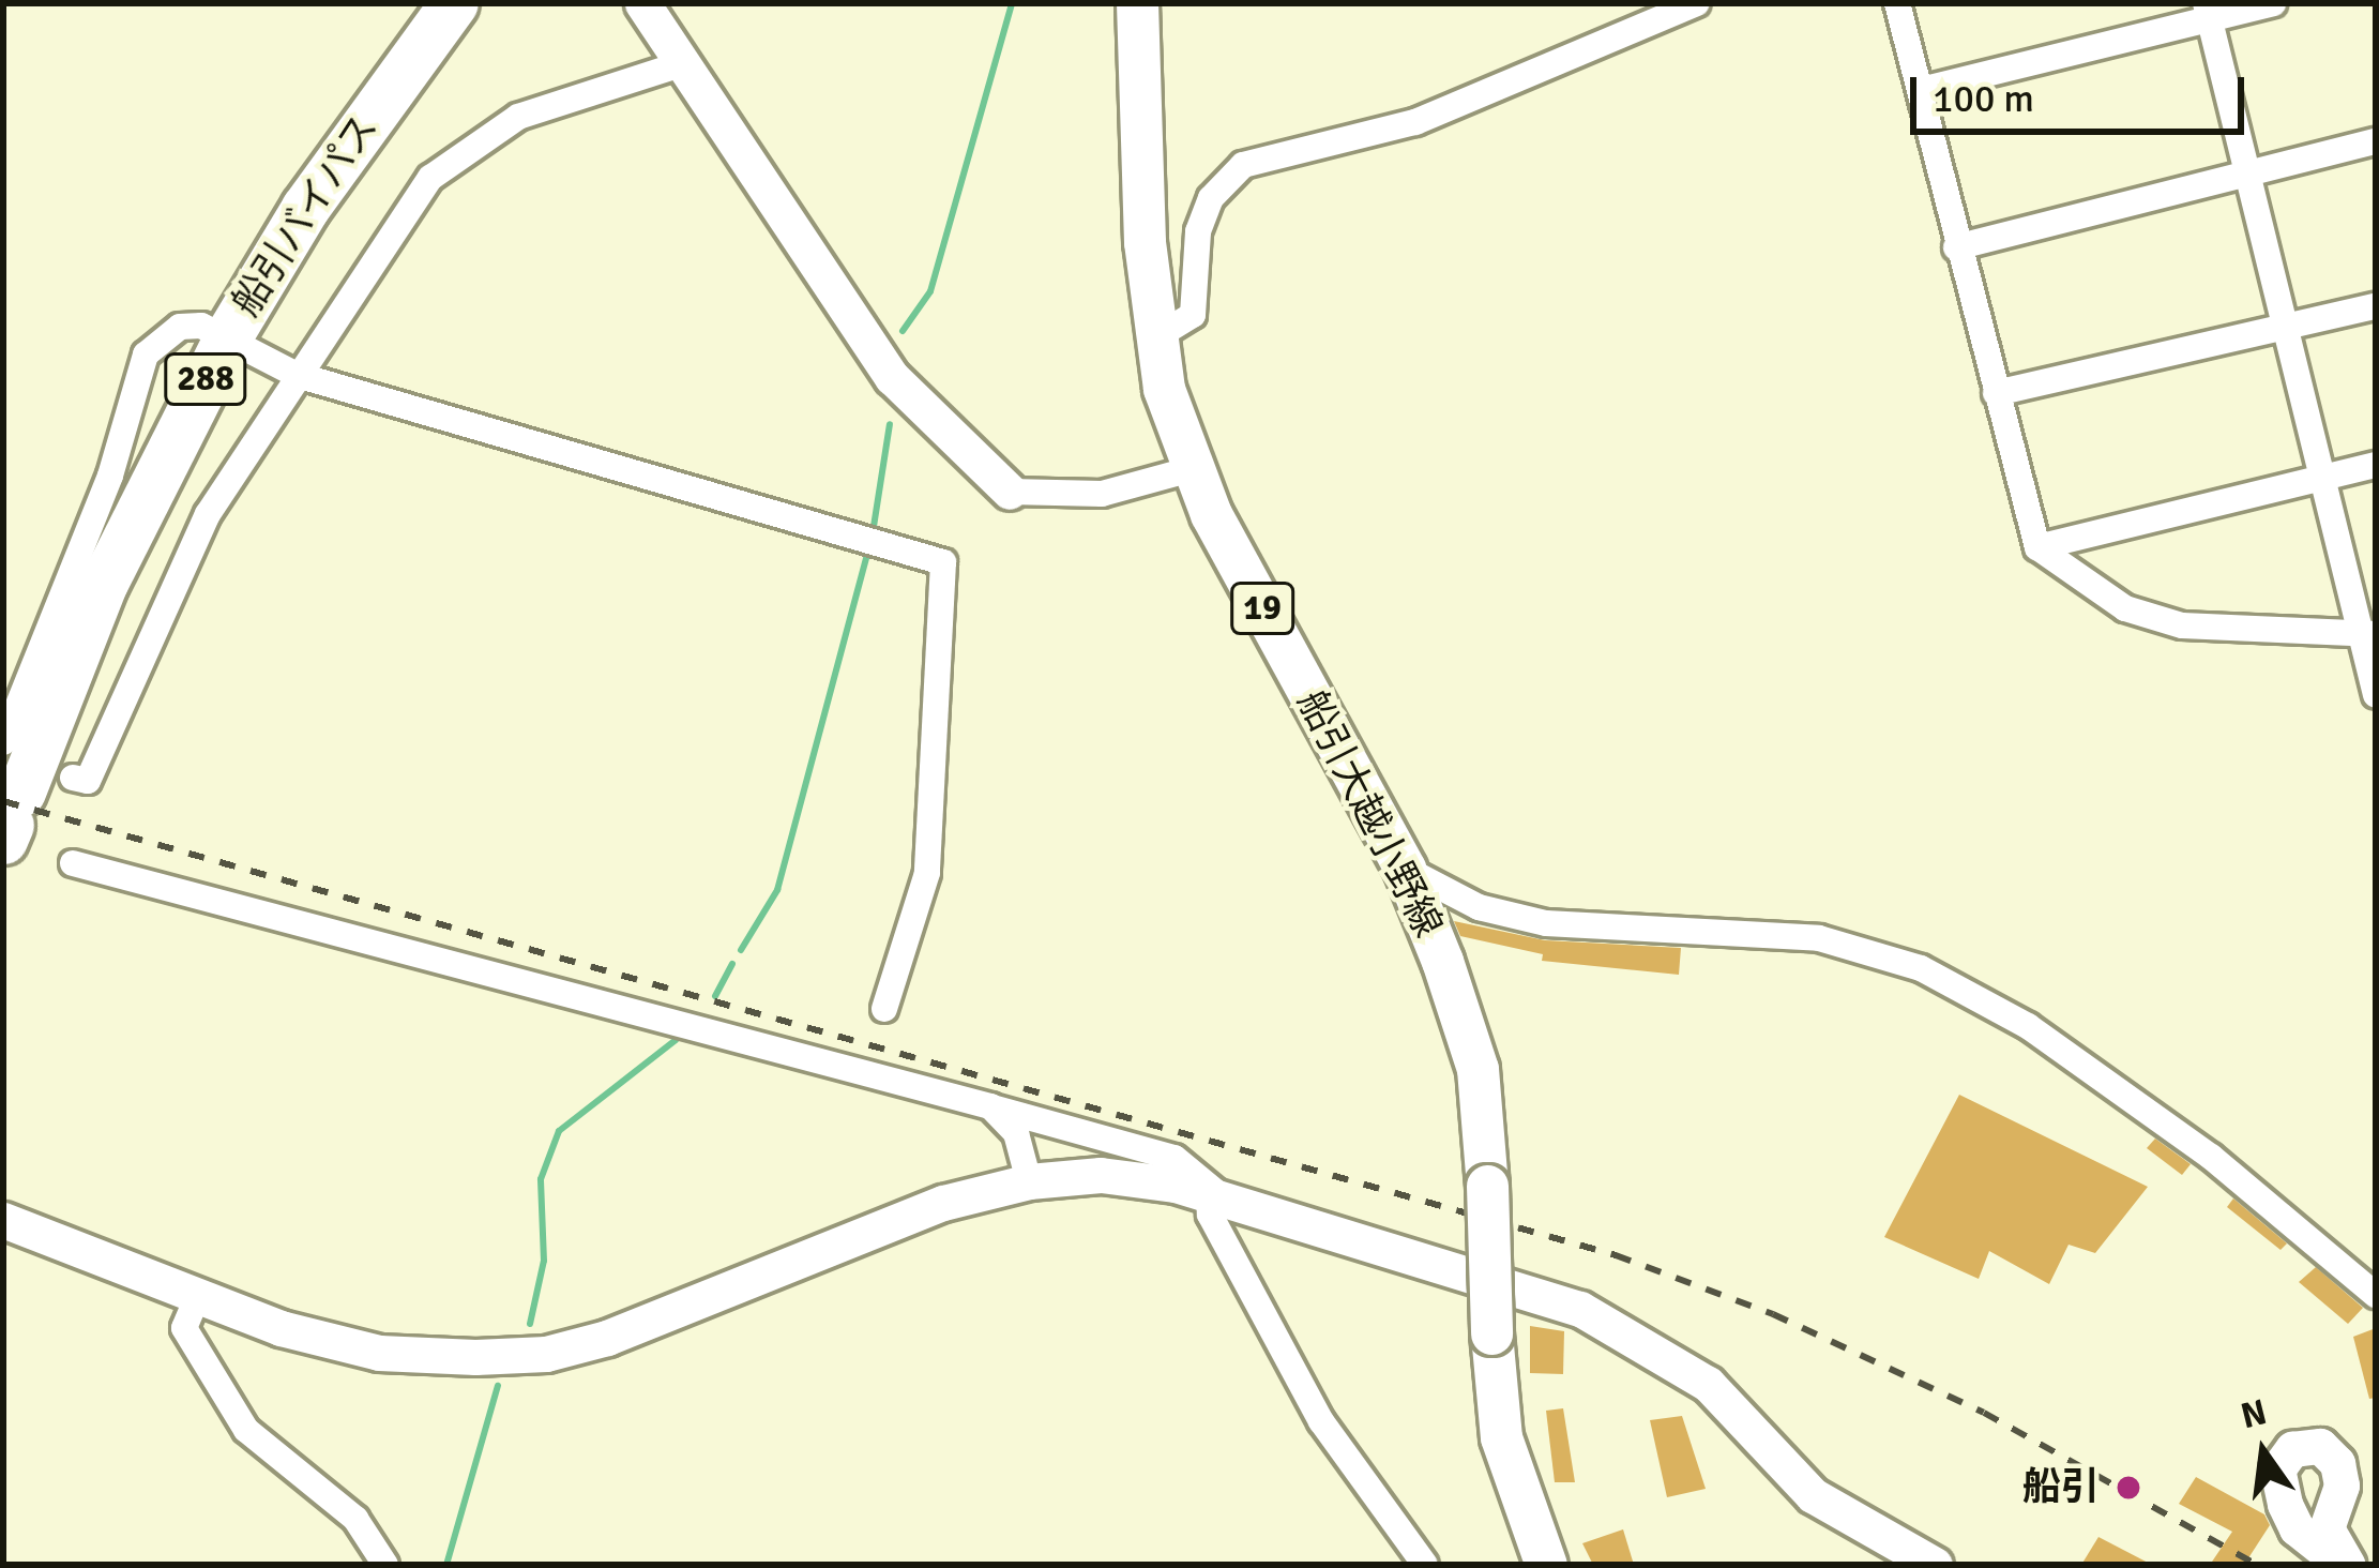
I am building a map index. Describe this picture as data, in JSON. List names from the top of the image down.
{
  "streets": {
    "highway": ["船引バイパス", "288"],
    "main road": ["19", "船引大越小野線"]
  },
  "places": ["船引"],
  "scale_bar": "100 m",
  "north": "top"
}
